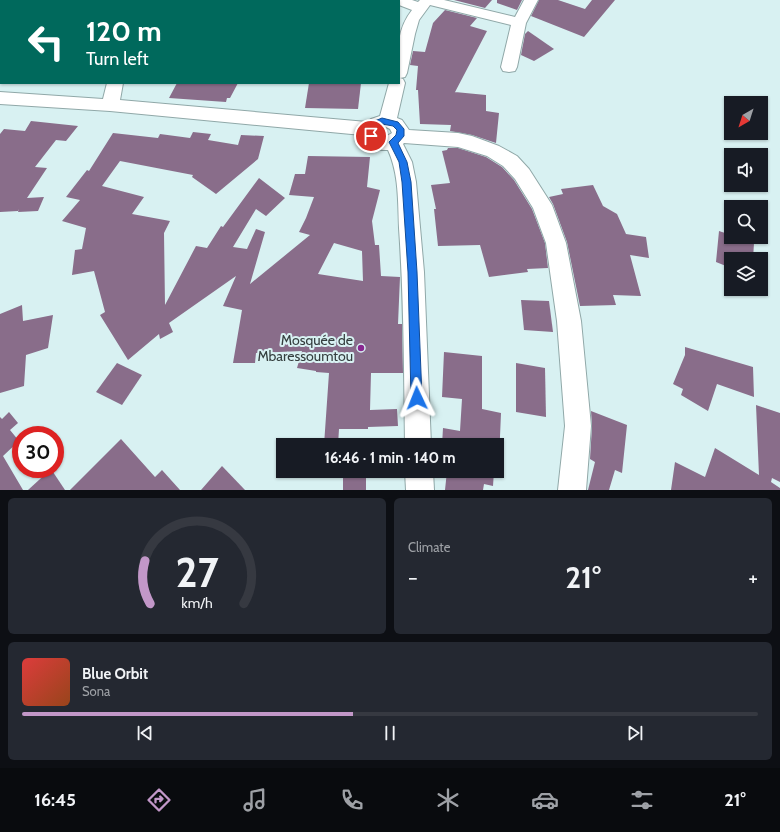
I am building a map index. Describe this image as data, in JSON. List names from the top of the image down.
{
  "places": ["Mosquée de Mbaressoumtou"],
  "north": "bottom left",
  "page": {
    "turn": ["120 m", "Turn left"],
    "limit": "30",
    "trip": "16:46 · 1 min · 140 m",
    "tile": "Climate",
    "heat": ["−", "21°", "+"],
    "song": ["Blue Orbit", "Sona"],
    "tabs": ["16:45", "21°"],
    "gauge": ["27", "km/h"]
  }
}
